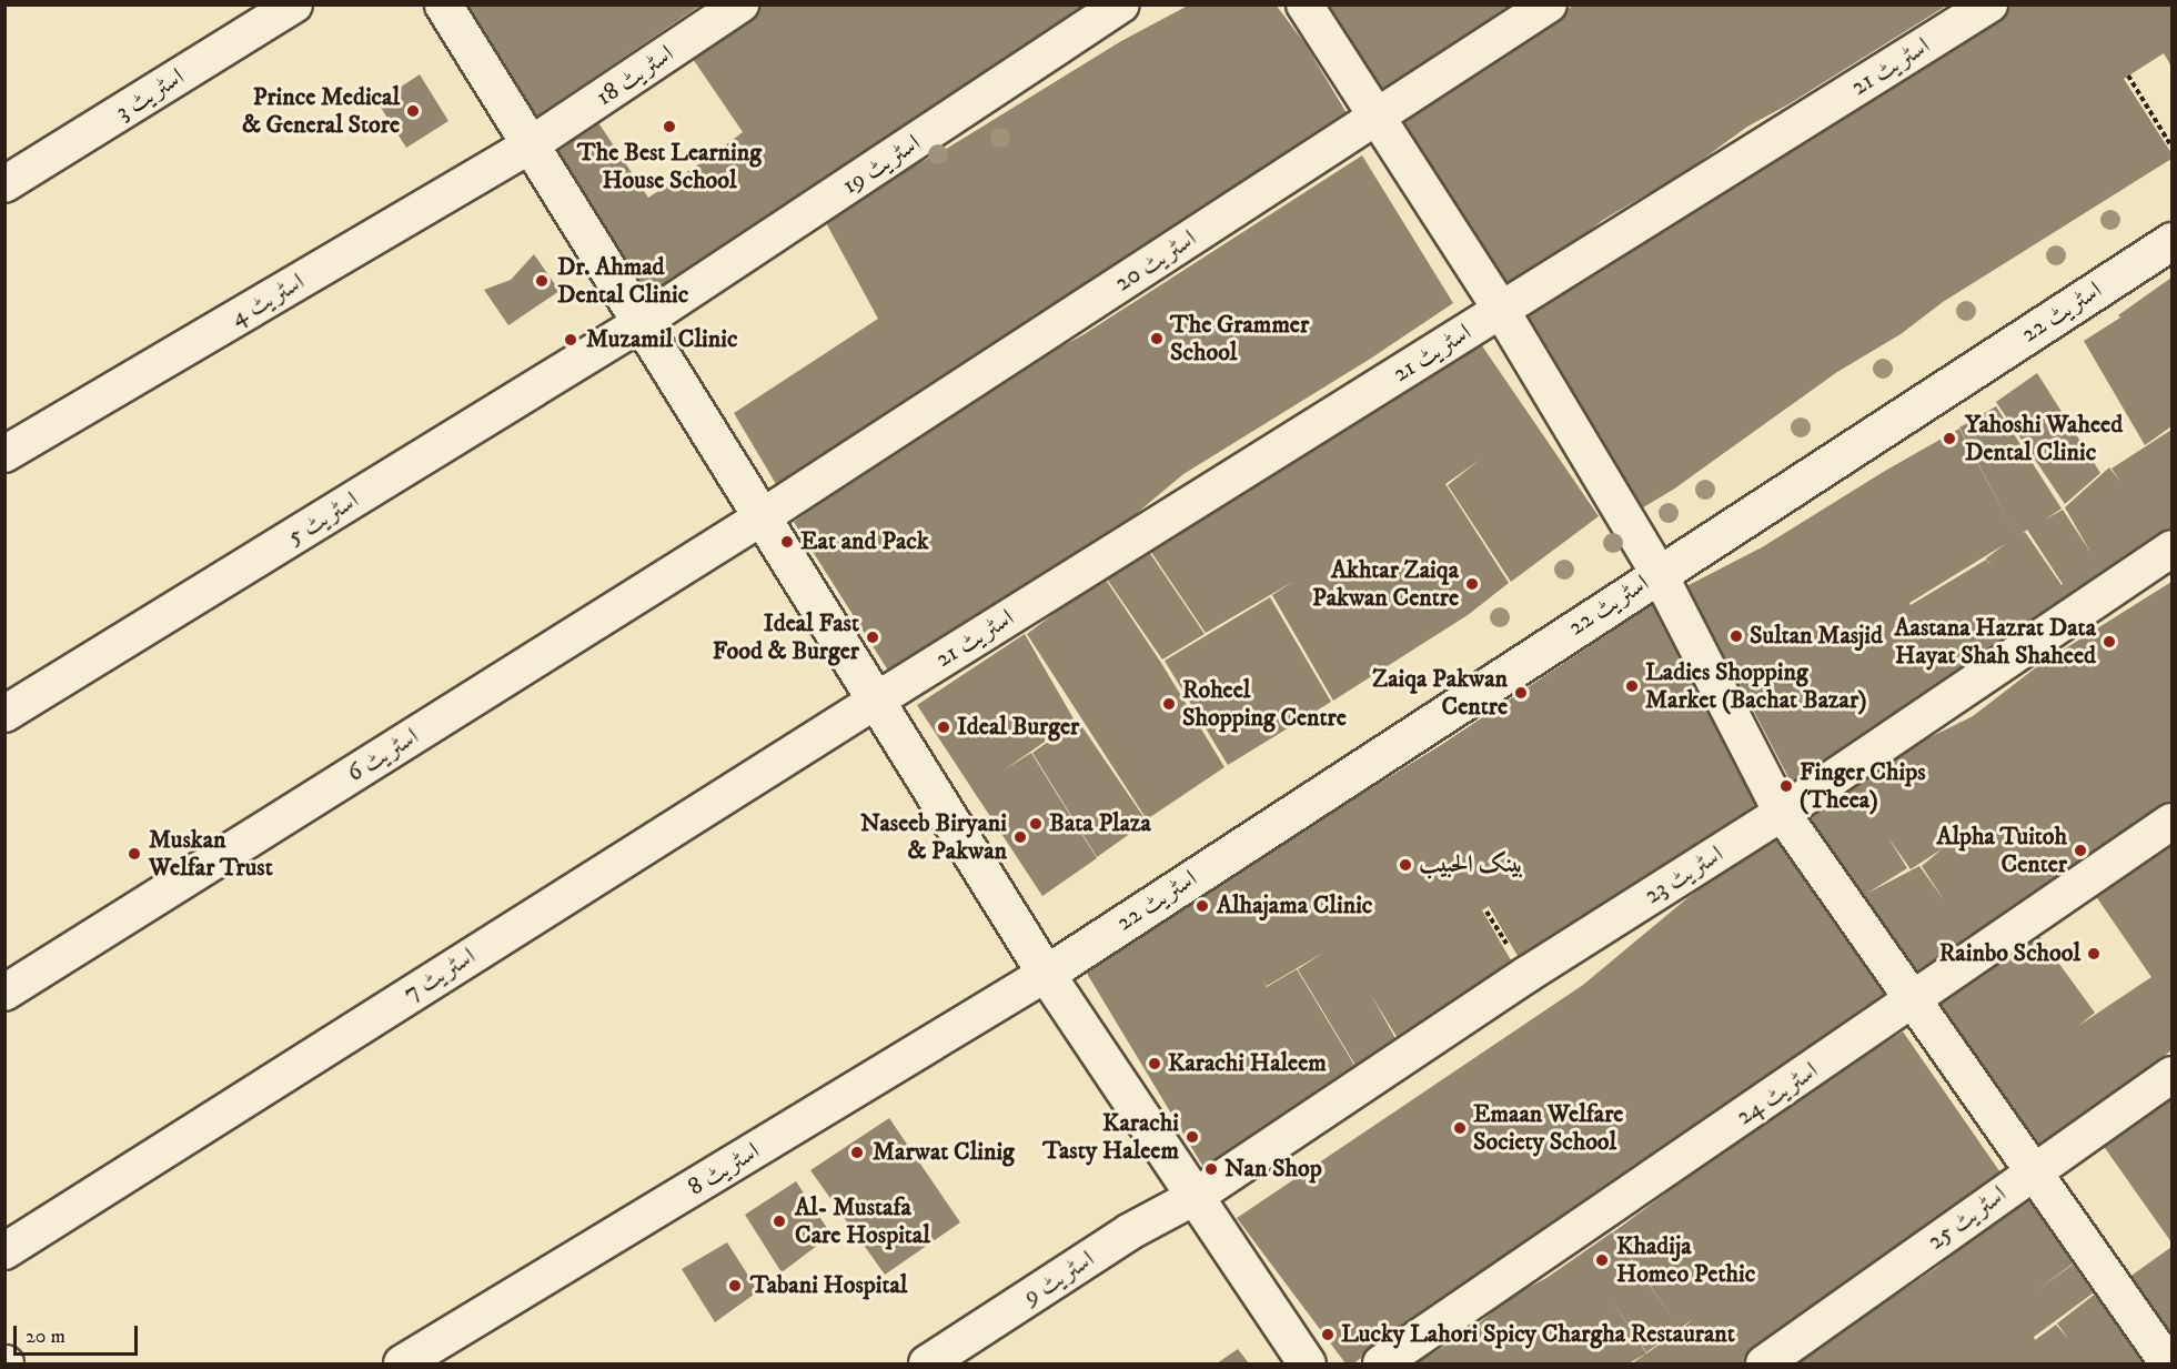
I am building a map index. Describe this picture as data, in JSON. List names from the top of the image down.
{
  "streets": {
    "street": [
      "اسٹریٹ 21",
      "اسٹریٹ 18",
      "اسٹریٹ 3",
      "اسٹریٹ 19",
      "اسٹریٹ 20",
      "اسٹریٹ 4",
      "اسٹریٹ 22",
      "اسٹریٹ 5",
      "اسٹریٹ 6",
      "اسٹریٹ 23",
      "اسٹریٹ 7",
      "اسٹریٹ 24",
      "اسٹریٹ 8",
      "اسٹریٹ 25",
      "اسٹریٹ 9"
    ]
  },
  "crossings": [
    ["اسٹریٹ 21", "اسٹریٹ 7"],
    ["اسٹریٹ 18", "اسٹریٹ 4"],
    ["اسٹریٹ 19", "اسٹریٹ 5"],
    ["اسٹریٹ 20", "اسٹریٹ 6"],
    ["اسٹریٹ 22", "اسٹریٹ 8"],
    ["اسٹریٹ 23", "اسٹریٹ 9"]
  ],
  "places": [
    "Prince Medical & General Store",
    "The Best Learning House School",
    "Dr. Ahmad Dental Clinic",
    "The Grammer School",
    "Muzamil Clinic",
    "Yahoshi Waheed Dental Clinic",
    "Eat and Pack",
    "Akhtar Zaiqa Pakwan Centre",
    "Sultan Masjid",
    "Ideal Fast Food & Burger",
    "Aastana Hazrat Data Hayat Shah Shaheed",
    "Ladies Shopping Market (Bachat Bazar)",
    "Zaiqa Pakwan Centre",
    "Roheel Shopping Centre",
    "Ideal Burger",
    "Finger Chips (Theea)",
    "Bata Plaza",
    "Naseeb Biryani & Pakwan",
    "Alpha Tuitoh Center",
    "Muskan Welfar Trust",
    "بينک الحبيب",
    "Alhajama Clinic",
    "Rainbo School",
    "Karachi Haleem",
    "Emaan Welfare Society School",
    "Karachi Tasty Haleem",
    "Marwat Clinig",
    "Nan Shop",
    "Al- Mustafa Care Hospital",
    "Khadija Homeo Pethic",
    "Tabani Hospital",
    "Lucky Lahori Spicy Chargha Restaurant"
  ],
  "scale_bar": "20 m"
}
